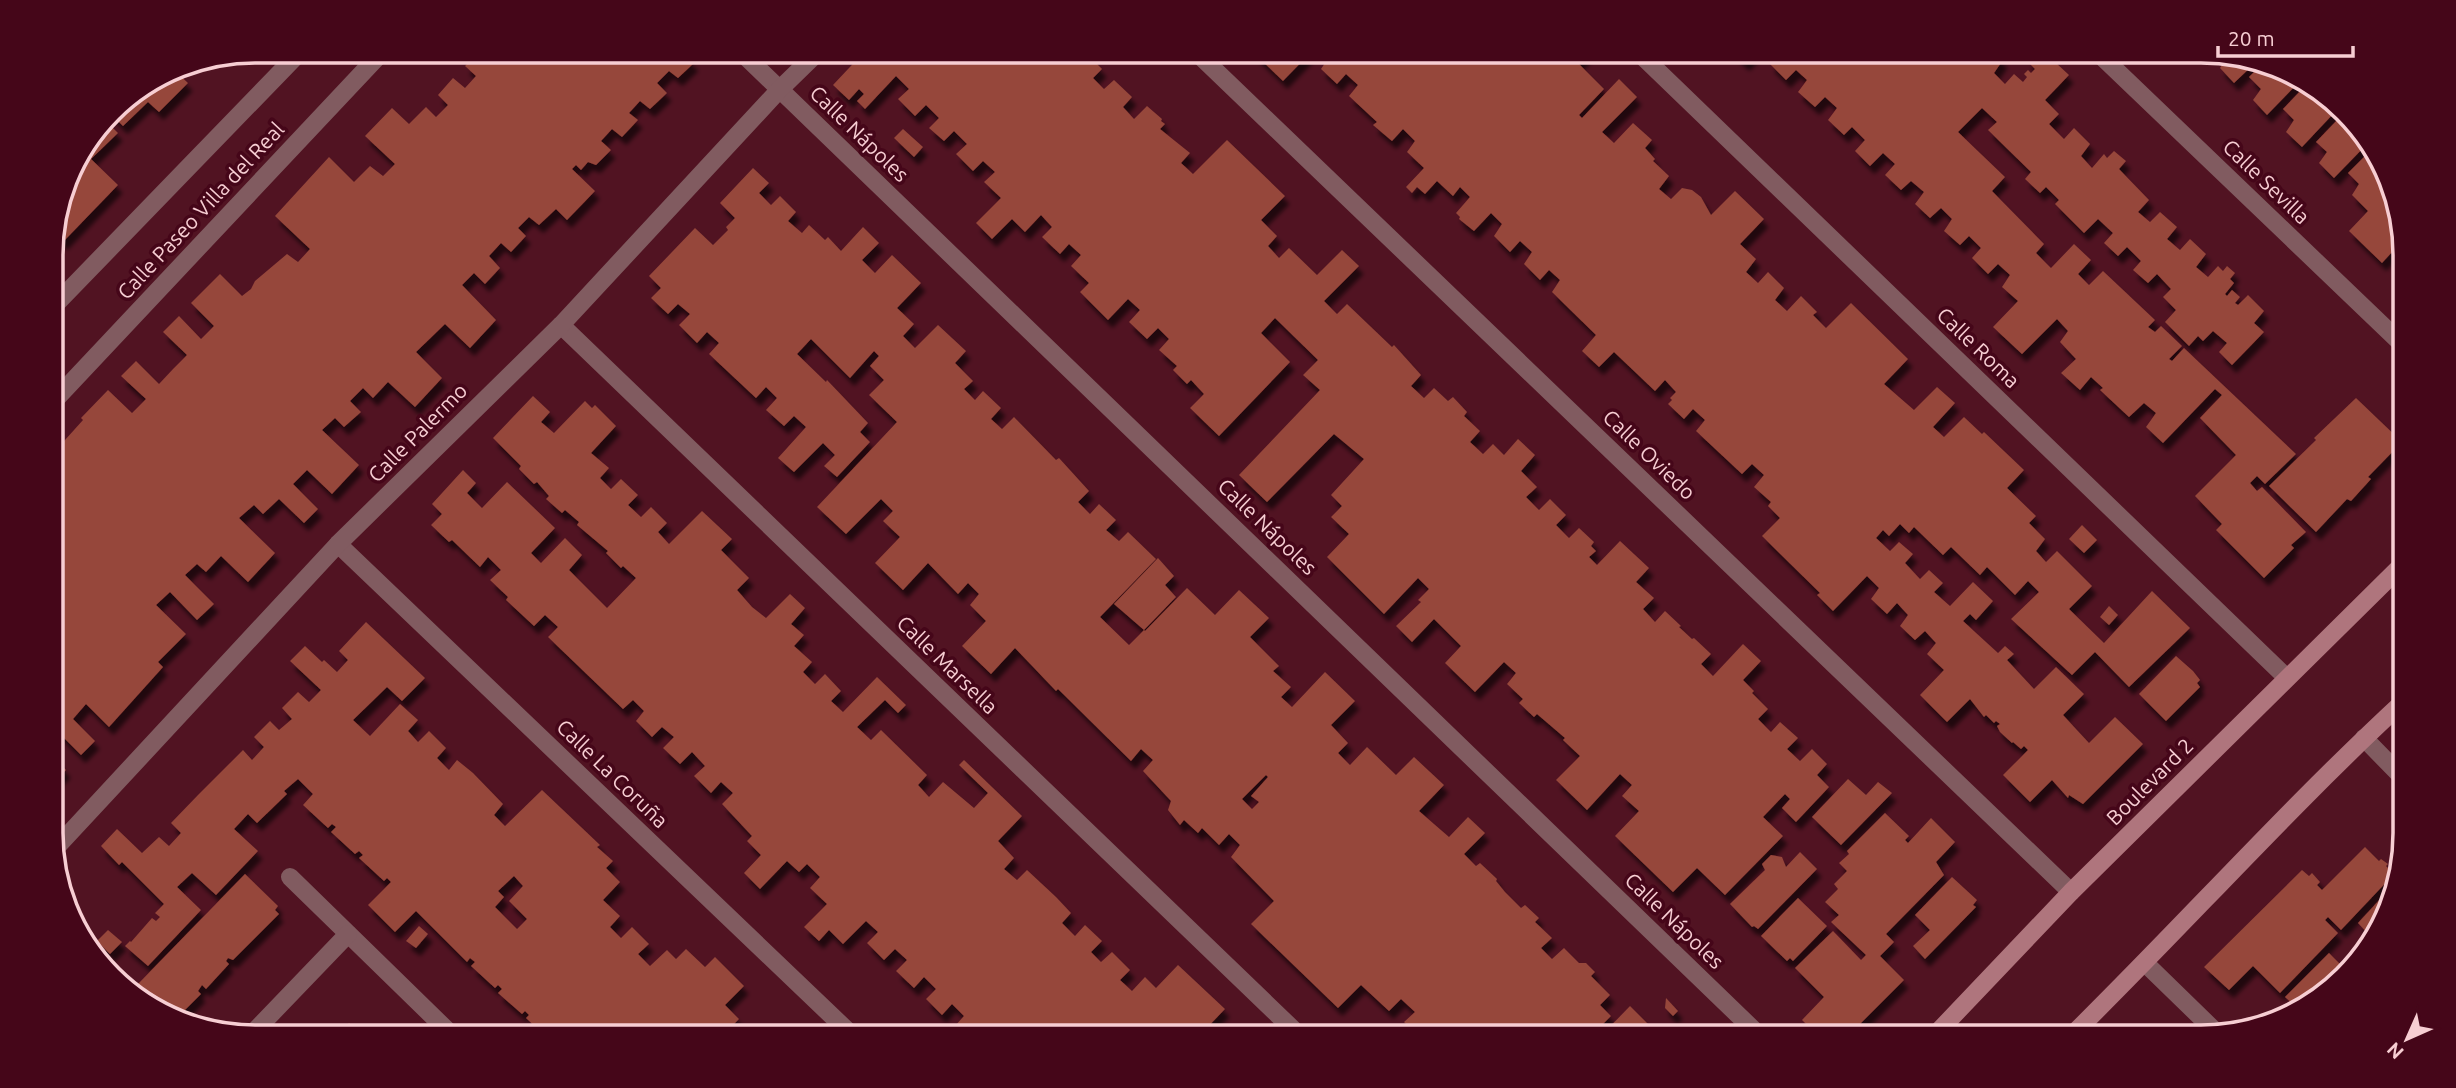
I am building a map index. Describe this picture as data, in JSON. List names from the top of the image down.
{
  "streets": {
    "main road": ["Boulevard 2"],
    "street": [
      "Calle Nápoles",
      "Calle Sevilla",
      "Calle Paseo Villa del Real",
      "Calle Roma",
      "Calle Palermo",
      "Calle Oviedo",
      "Calle Marsella",
      "Calle La Coruña"
    ]
  },
  "crossings": [
    ["Calle Nápoles", "Calle Palermo"],
    ["Calle Roma", "Boulevard 2"],
    ["Calle Palermo", "Calle Marsella"],
    ["Calle Palermo", "Calle La Coruña"],
    ["Calle Oviedo", "Boulevard 2"]
  ],
  "scale_bar": "20 m",
  "north": "bottom left"
}
